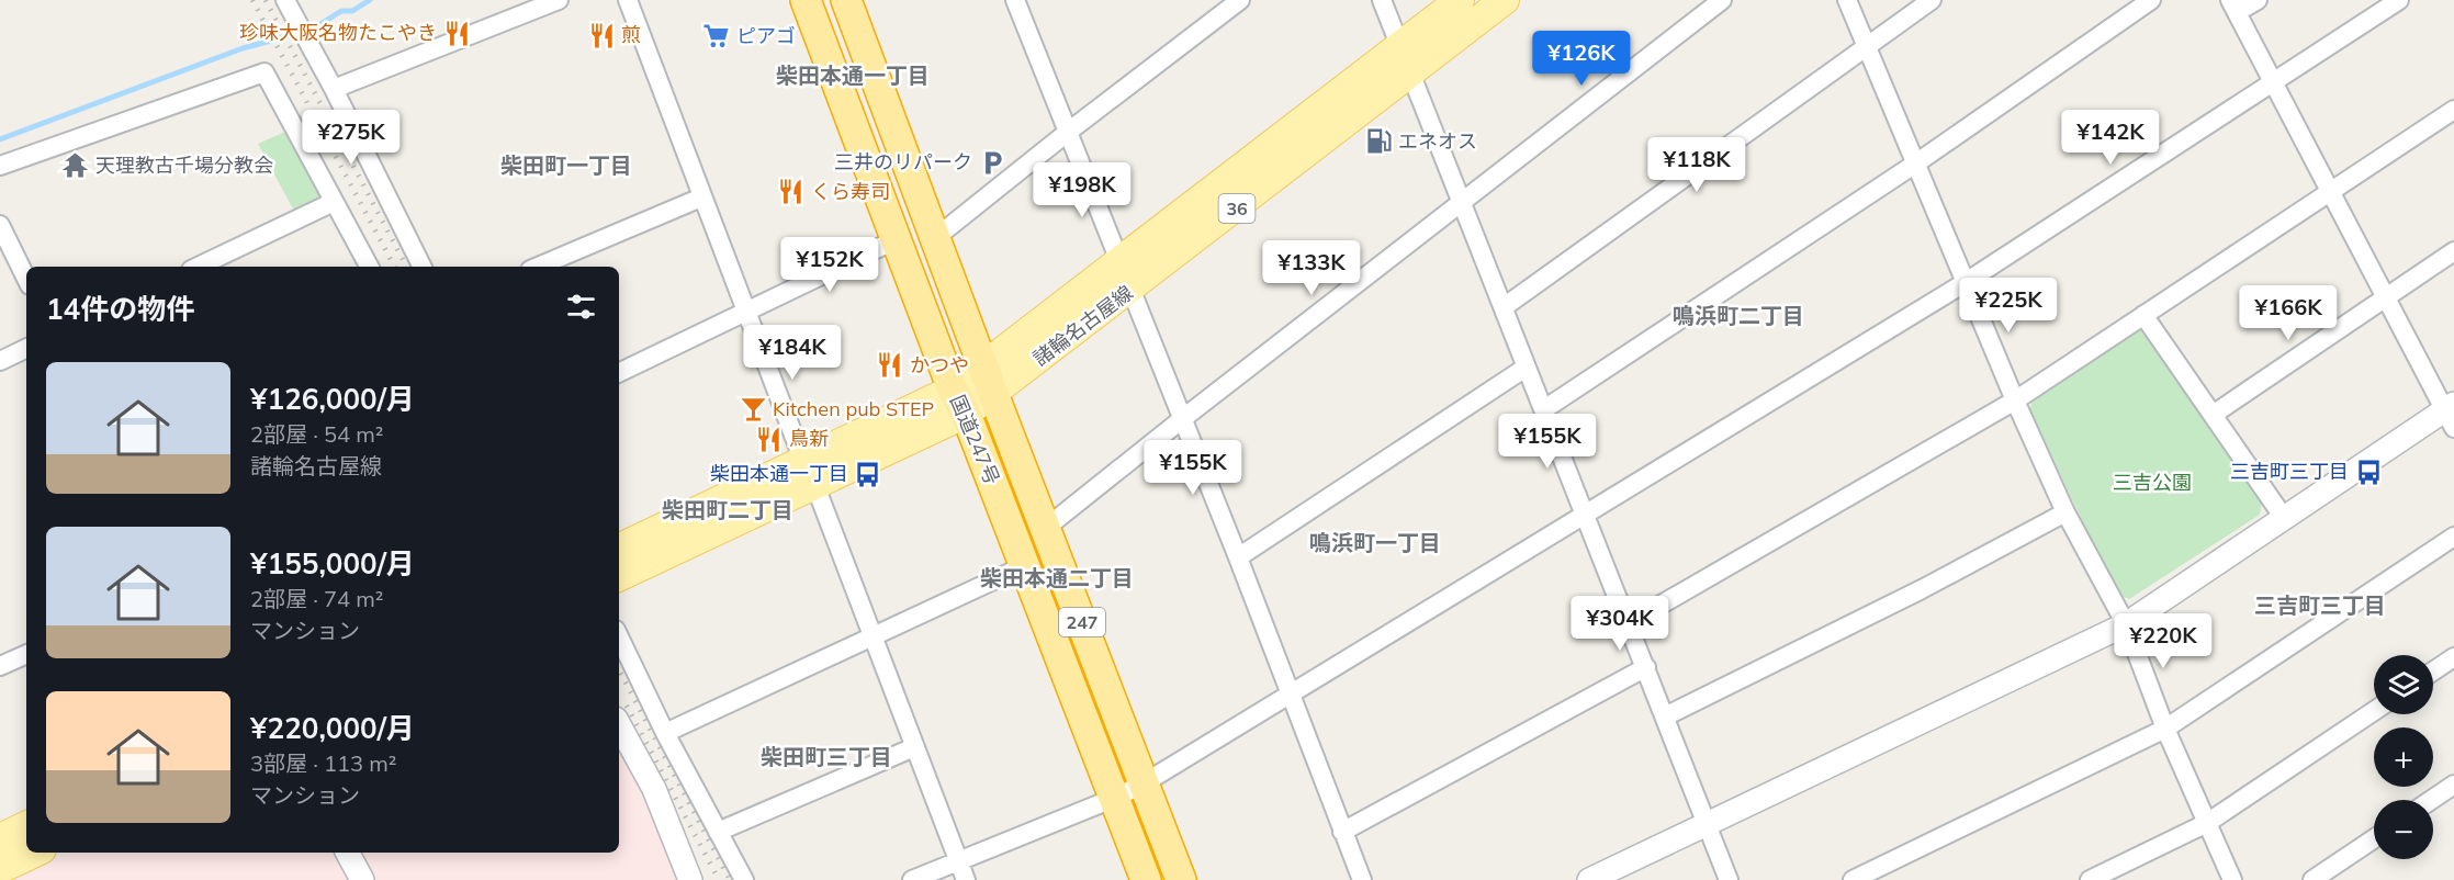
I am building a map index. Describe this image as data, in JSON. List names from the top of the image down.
{
  "streets": {
    "highway": ["国道247号", "247"],
    "main road": ["36", "諸輪名古屋線"]
  },
  "crossings": [
    ["諸輪名古屋線", "国道247号"]
  ],
  "districts": [
    "柴田本通一丁目",
    "柴田町一丁目",
    "鳴浜町二丁目",
    "柴田町二丁目",
    "鳴浜町一丁目",
    "柴田本通二丁目",
    "三吉町三丁目",
    "柴田町三丁目"
  ],
  "parks": ["三吉公園"],
  "places": {
    "restaurant": [
      "珍味大阪名物たこやき",
      "煎",
      "くら寿司",
      "かつや",
      "鳥新"
    ],
    "supermarket": ["ピアゴ"],
    "fuel station": ["エネオス"],
    "parking": ["三井のリパーク"],
    "temple": ["天理教古千場分教会"],
    "bar": ["Kitchen pub STEP"],
    "bus stop": ["三吉町三丁目", "柴田本通一丁目"]
  },
  "page": {
    "price": [
      "¥126K",
      "¥275K",
      "¥142K",
      "¥118K",
      "¥198K",
      "¥152K",
      "¥133K",
      "¥225K",
      "¥166K",
      "¥184K",
      "¥155K",
      "¥155K",
      "¥304K",
      "¥220K"
    ],
    "heading": "14件の物件",
    "list": [
      {
        "name": "¥126,000/月",
        "note": "2部屋 · 54 m² · 諸輪名古屋線"
      },
      {
        "name": "¥155,000/月",
        "note": "2部屋 · 74 m² · マンション"
      },
      {
        "name": "¥220,000/月",
        "note": "3部屋 · 113 m² · マンション"
      }
    ],
    "map_buttons": ["+", "−"]
  }
}
